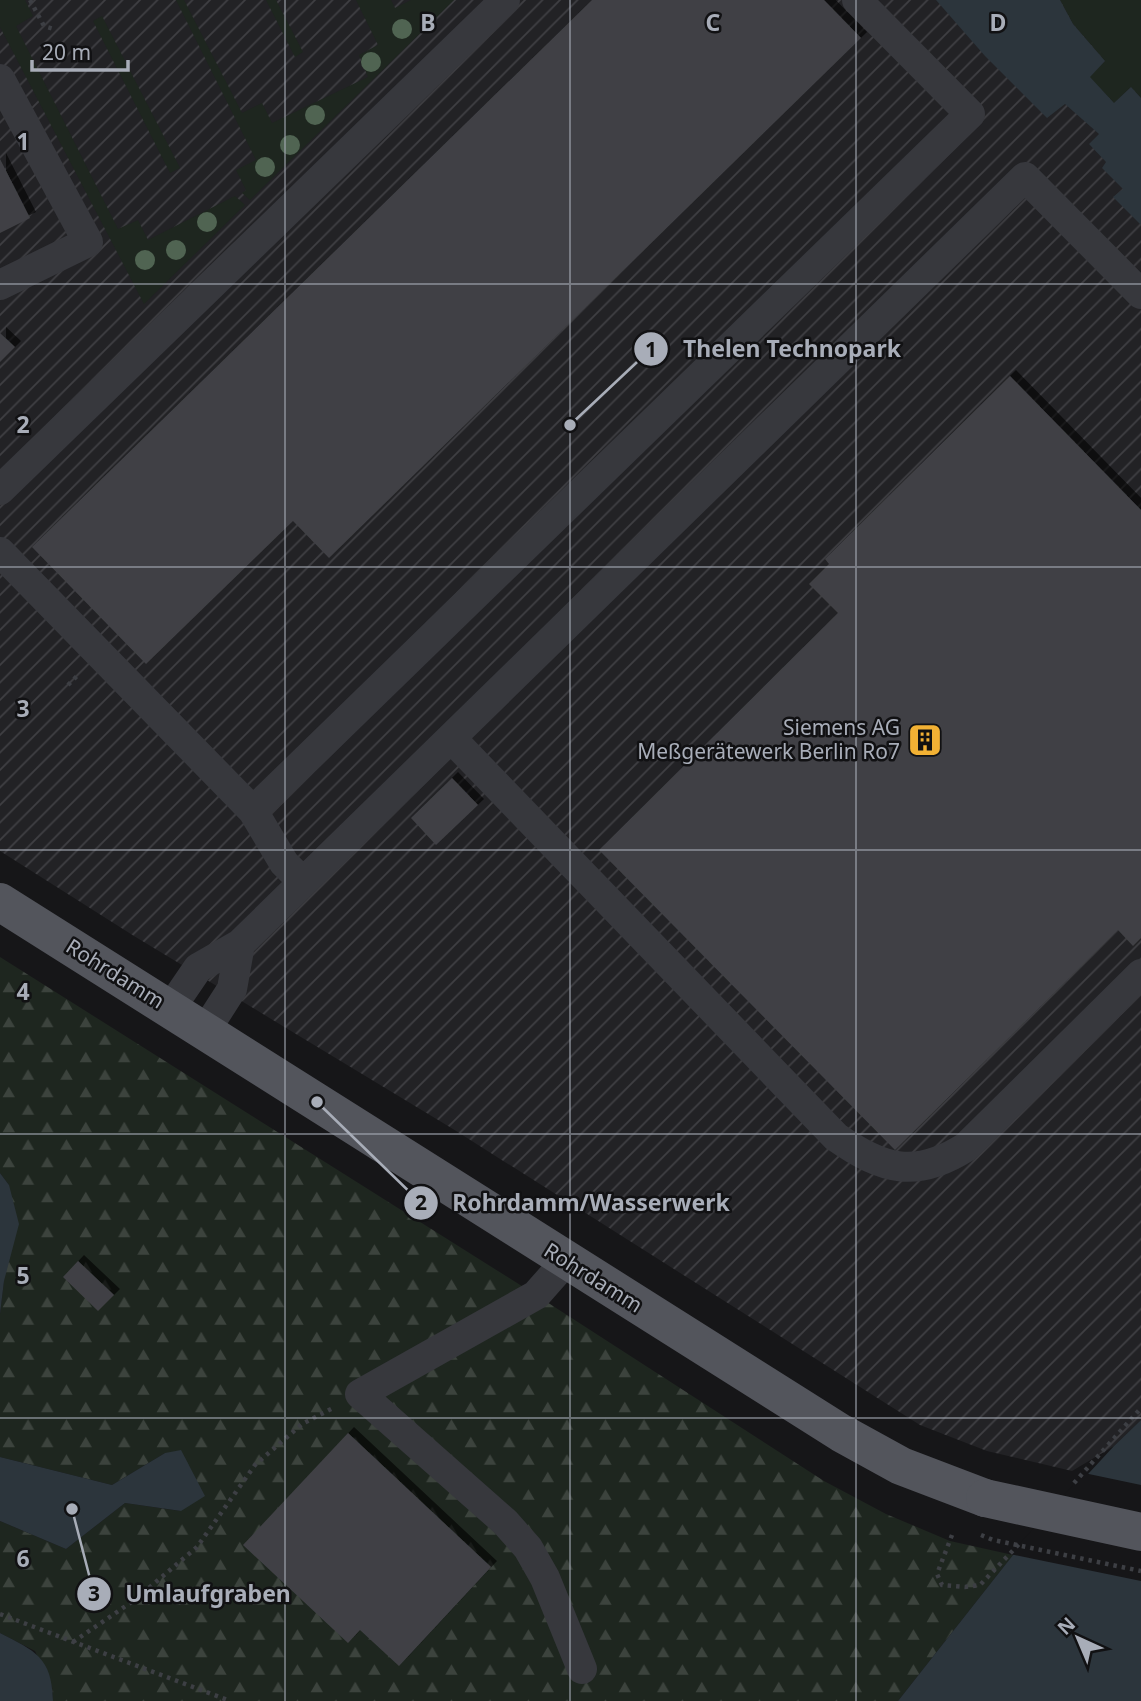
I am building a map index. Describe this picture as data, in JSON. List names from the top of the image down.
{
  "streets": {
    "main road": ["Rohrdamm"]
  },
  "places": {
    "other": ["Thelen Technopark", "Rohrdamm/Wasserwerk", "Umlaufgraben"],
    "building": ["Siemens AG Meßgerätewerk Berlin Ro7"]
  },
  "scale_bar": "20 m",
  "north": "top left",
  "grid": {
    "columns": ["B", "C", "D"],
    "rows": [
      "1",
      "2",
      "3",
      "4",
      "5",
      "6"
    ]
  }
}
